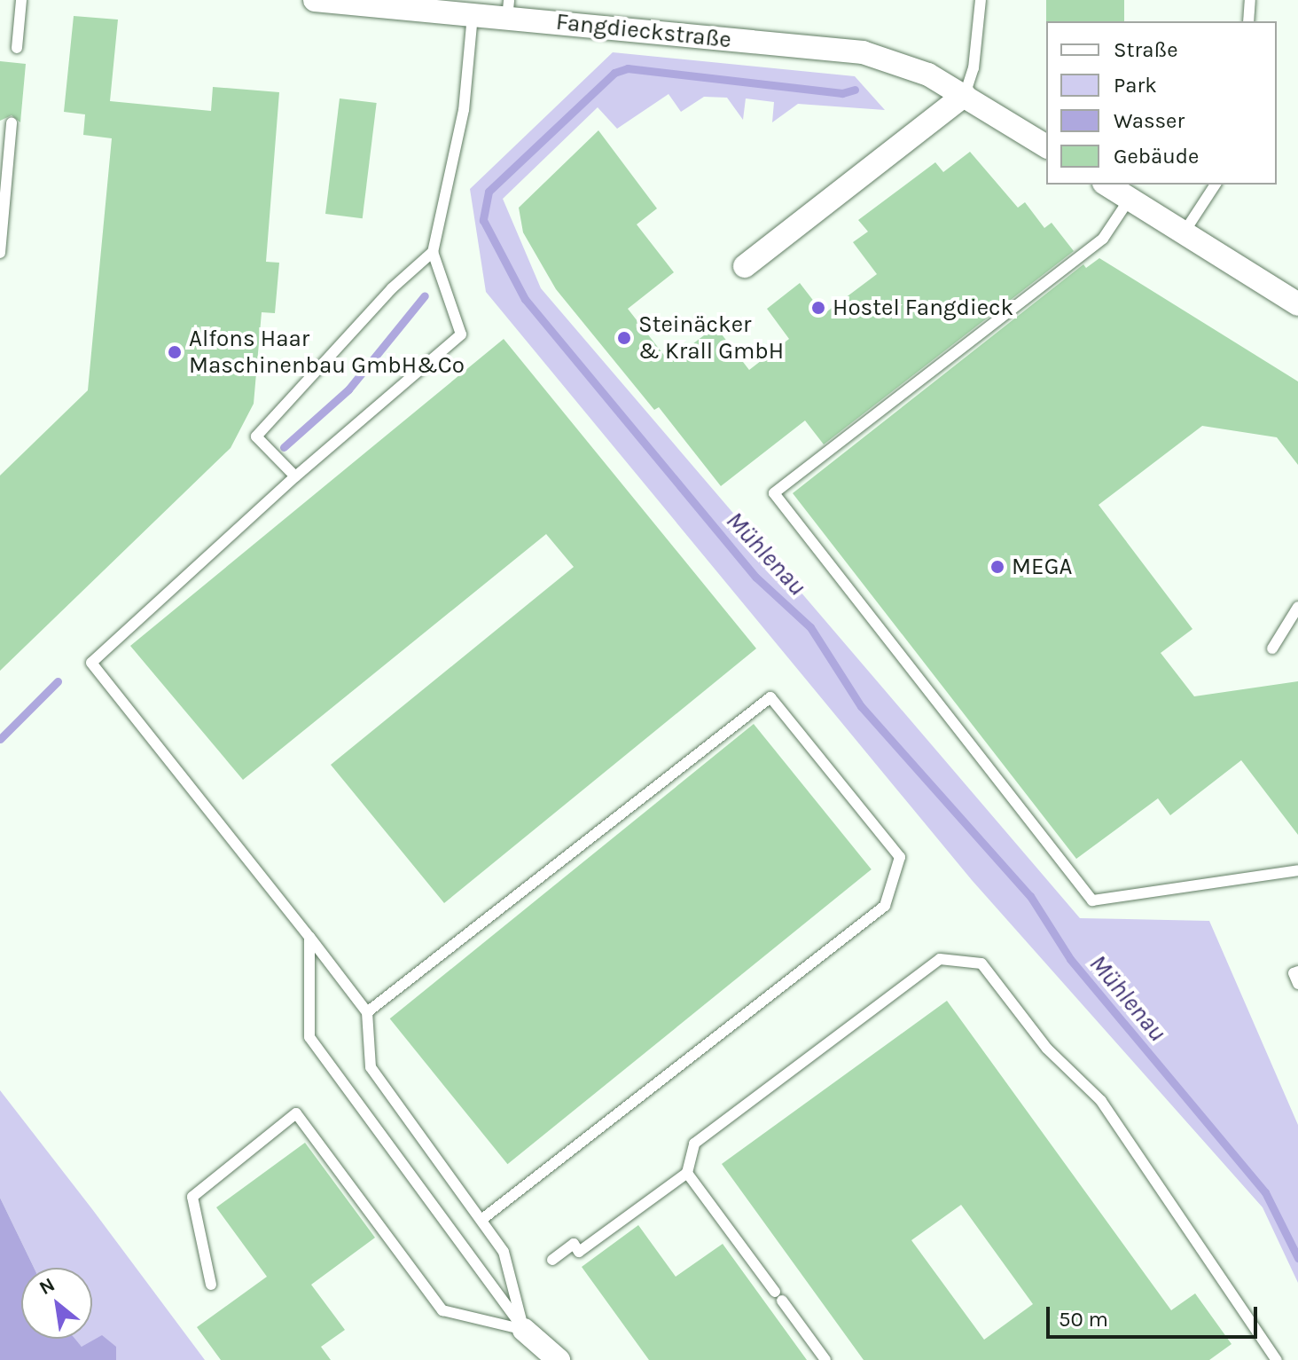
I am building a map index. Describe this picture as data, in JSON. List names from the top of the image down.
{
  "streets": {
    "street": ["Fangdieckstraße"]
  },
  "water": ["Mühlenau"],
  "places": [
    "Hostel Fangdieck",
    "Steinäcker & Krall GmbH",
    "Alfons Haar Maschinenbau GmbH&Co",
    "MEGA"
  ],
  "legend": [
    "Straße",
    "Park",
    "Wasser",
    "Gebäude"
  ],
  "scale_bar": "50 m",
  "north": "top left"
}
